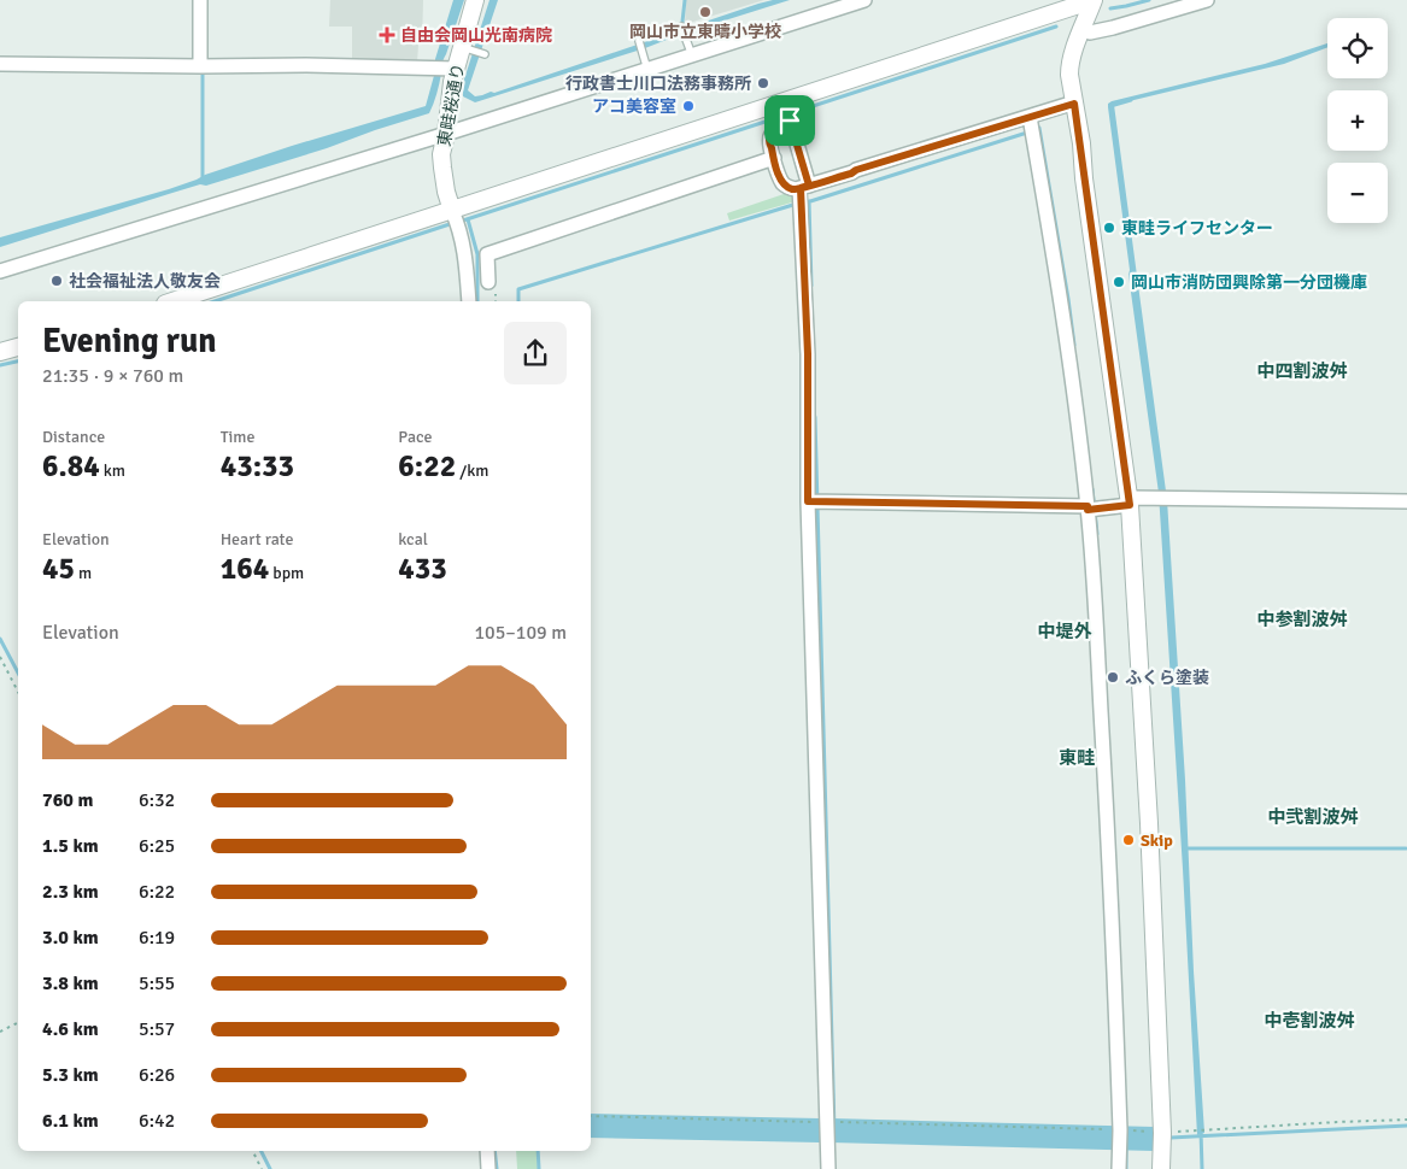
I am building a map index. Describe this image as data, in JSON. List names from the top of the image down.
{
  "streets": {
    "street": ["東畦桜通り"]
  },
  "districts": [
    "中四割波舛",
    "中参割波舛",
    "中堤外",
    "東畦",
    "中弐割波舛",
    "中壱割波舛"
  ],
  "places": {
    "other": [
      "岡山市立東疇小学校",
      "行政書士川口法務事務所",
      "アコ美容室",
      "東畦ライフセンター",
      "社会福祉法人敬友会",
      "岡山市消防団興除第一分団機庫",
      "ふくら塗装",
      "Skip"
    ],
    "health": ["自由会岡山光南病院"]
  },
  "page": {
    "map_buttons": ["+", "−"],
    "heading": ["Evening run", "21:35 · 9 × 760 m"],
    "stats": [
      ["Distance", "6.84 km"],
      ["Time", "43:33"],
      ["Pace", "6:22 /km"],
      ["Elevation", "45 m"],
      ["Heart rate", "164 bpm"],
      ["kcal", "433"]
    ],
    "chart": ["Elevation", "105–109 m"],
    "list": [
      {
        "name": "760 m",
        "note": "6:32"
      },
      {
        "name": "1.5 km",
        "note": "6:25"
      },
      {
        "name": "2.3 km",
        "note": "6:22"
      },
      {
        "name": "3.0 km",
        "note": "6:19"
      },
      {
        "name": "3.8 km",
        "note": "5:55"
      },
      {
        "name": "4.6 km",
        "note": "5:57"
      },
      {
        "name": "5.3 km",
        "note": "6:26"
      },
      {
        "name": "6.1 km",
        "note": "6:42"
      }
    ]
  }
}
